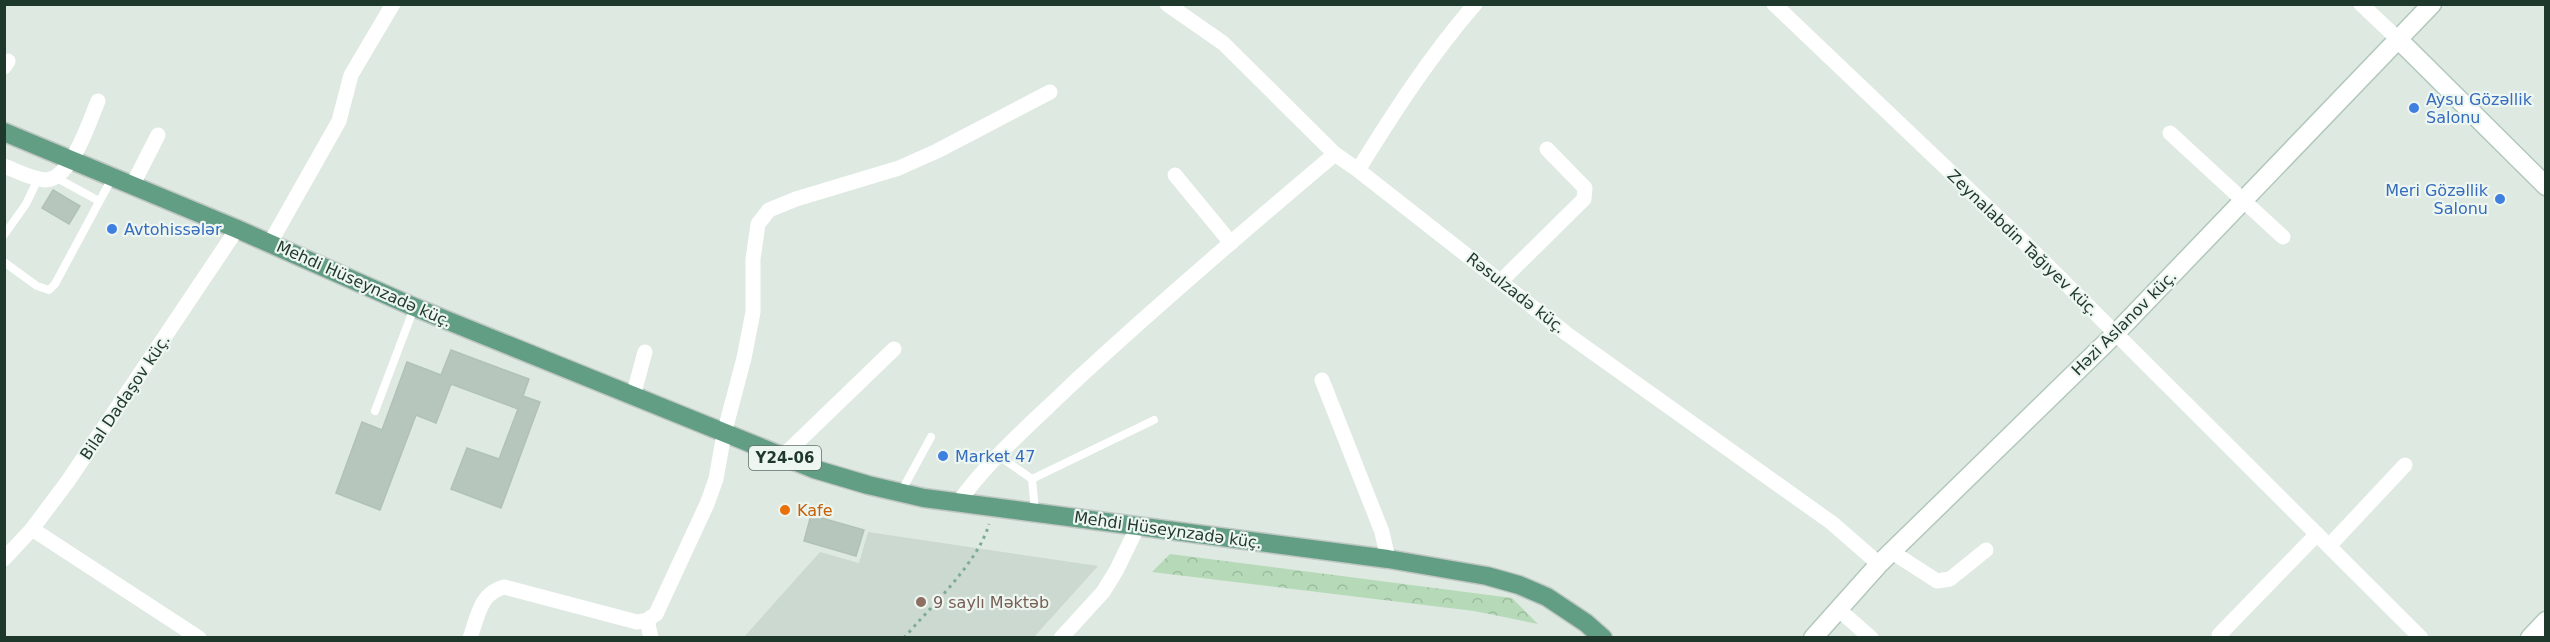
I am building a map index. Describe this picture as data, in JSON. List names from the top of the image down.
{
  "streets": {
    "main road": ["Mehdi Hüseynzadə küç.", "Həzi Aslanov küç.", "Y24-06"],
    "street": ["Zeynalabdin Tağıyev küç.", "Rəsulzadə küç.", "Bilal Dadaşov küç."]
  },
  "crossings": [
    ["Zeynalabdin Tağıyev küç.", "Həzi Aslanov küç."],
    ["Mehdi Hüseynzadə küç.", "Bilal Dadaşov küç."],
    ["Rəsulzadə küç.", "Həzi Aslanov küç."]
  ],
  "places": [
    "Aysu Gözəllik Salonu",
    "Meri Gözəllik Salonu",
    "Avtohissələr",
    "Market 47",
    "Kafe",
    "9 saylı Məktəb"
  ]
}
